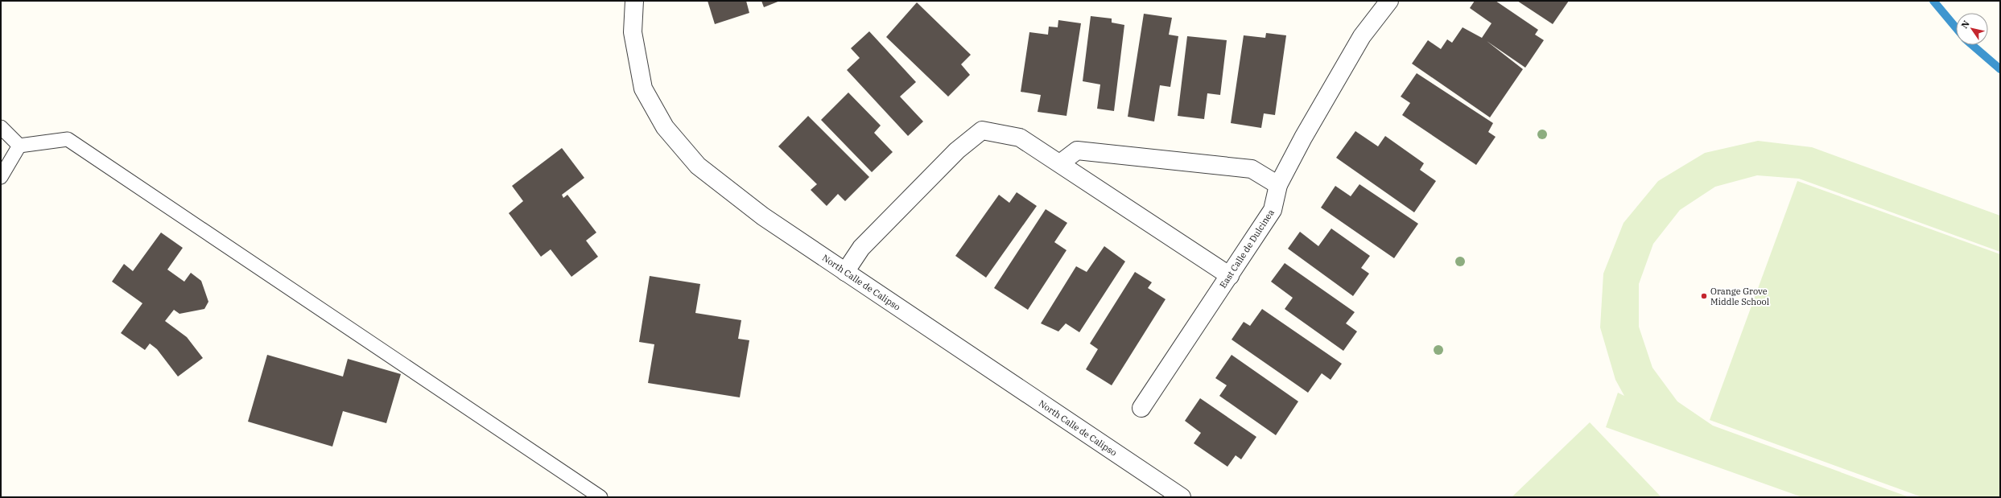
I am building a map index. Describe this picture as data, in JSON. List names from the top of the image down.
{
  "streets": {
    "street": ["East Calle de Dulcinea", "North Calle de Calipso"]
  },
  "places": ["Orange Grove Middle School"],
  "north": "top left"
}
